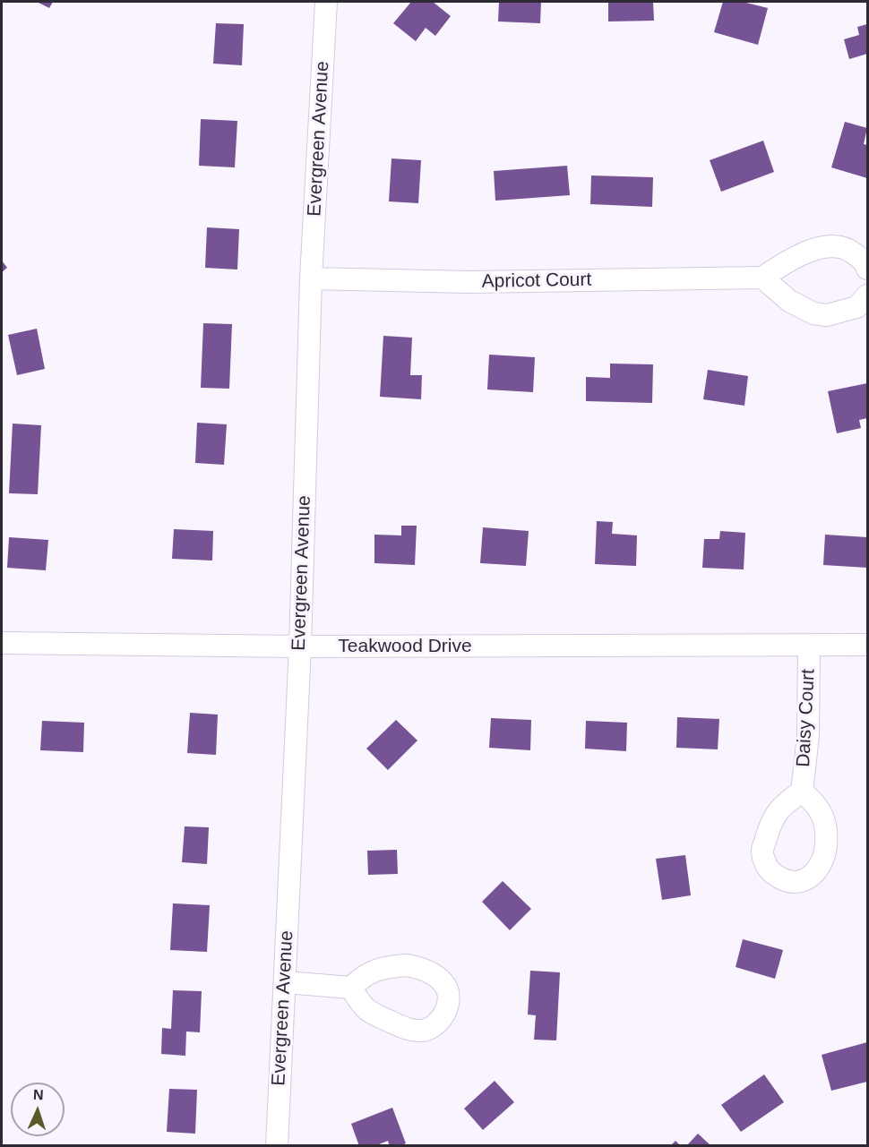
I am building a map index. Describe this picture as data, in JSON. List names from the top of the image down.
{
  "streets": {
    "street": [
      "Evergreen Avenue",
      "Apricot Court",
      "Teakwood Drive",
      "Daisy Court"
    ]
  },
  "crossings": [
    ["Evergreen Avenue", "Apricot Court"],
    ["Evergreen Avenue", "Teakwood Drive"],
    ["Teakwood Drive", "Daisy Court"]
  ],
  "north": "top"
}
